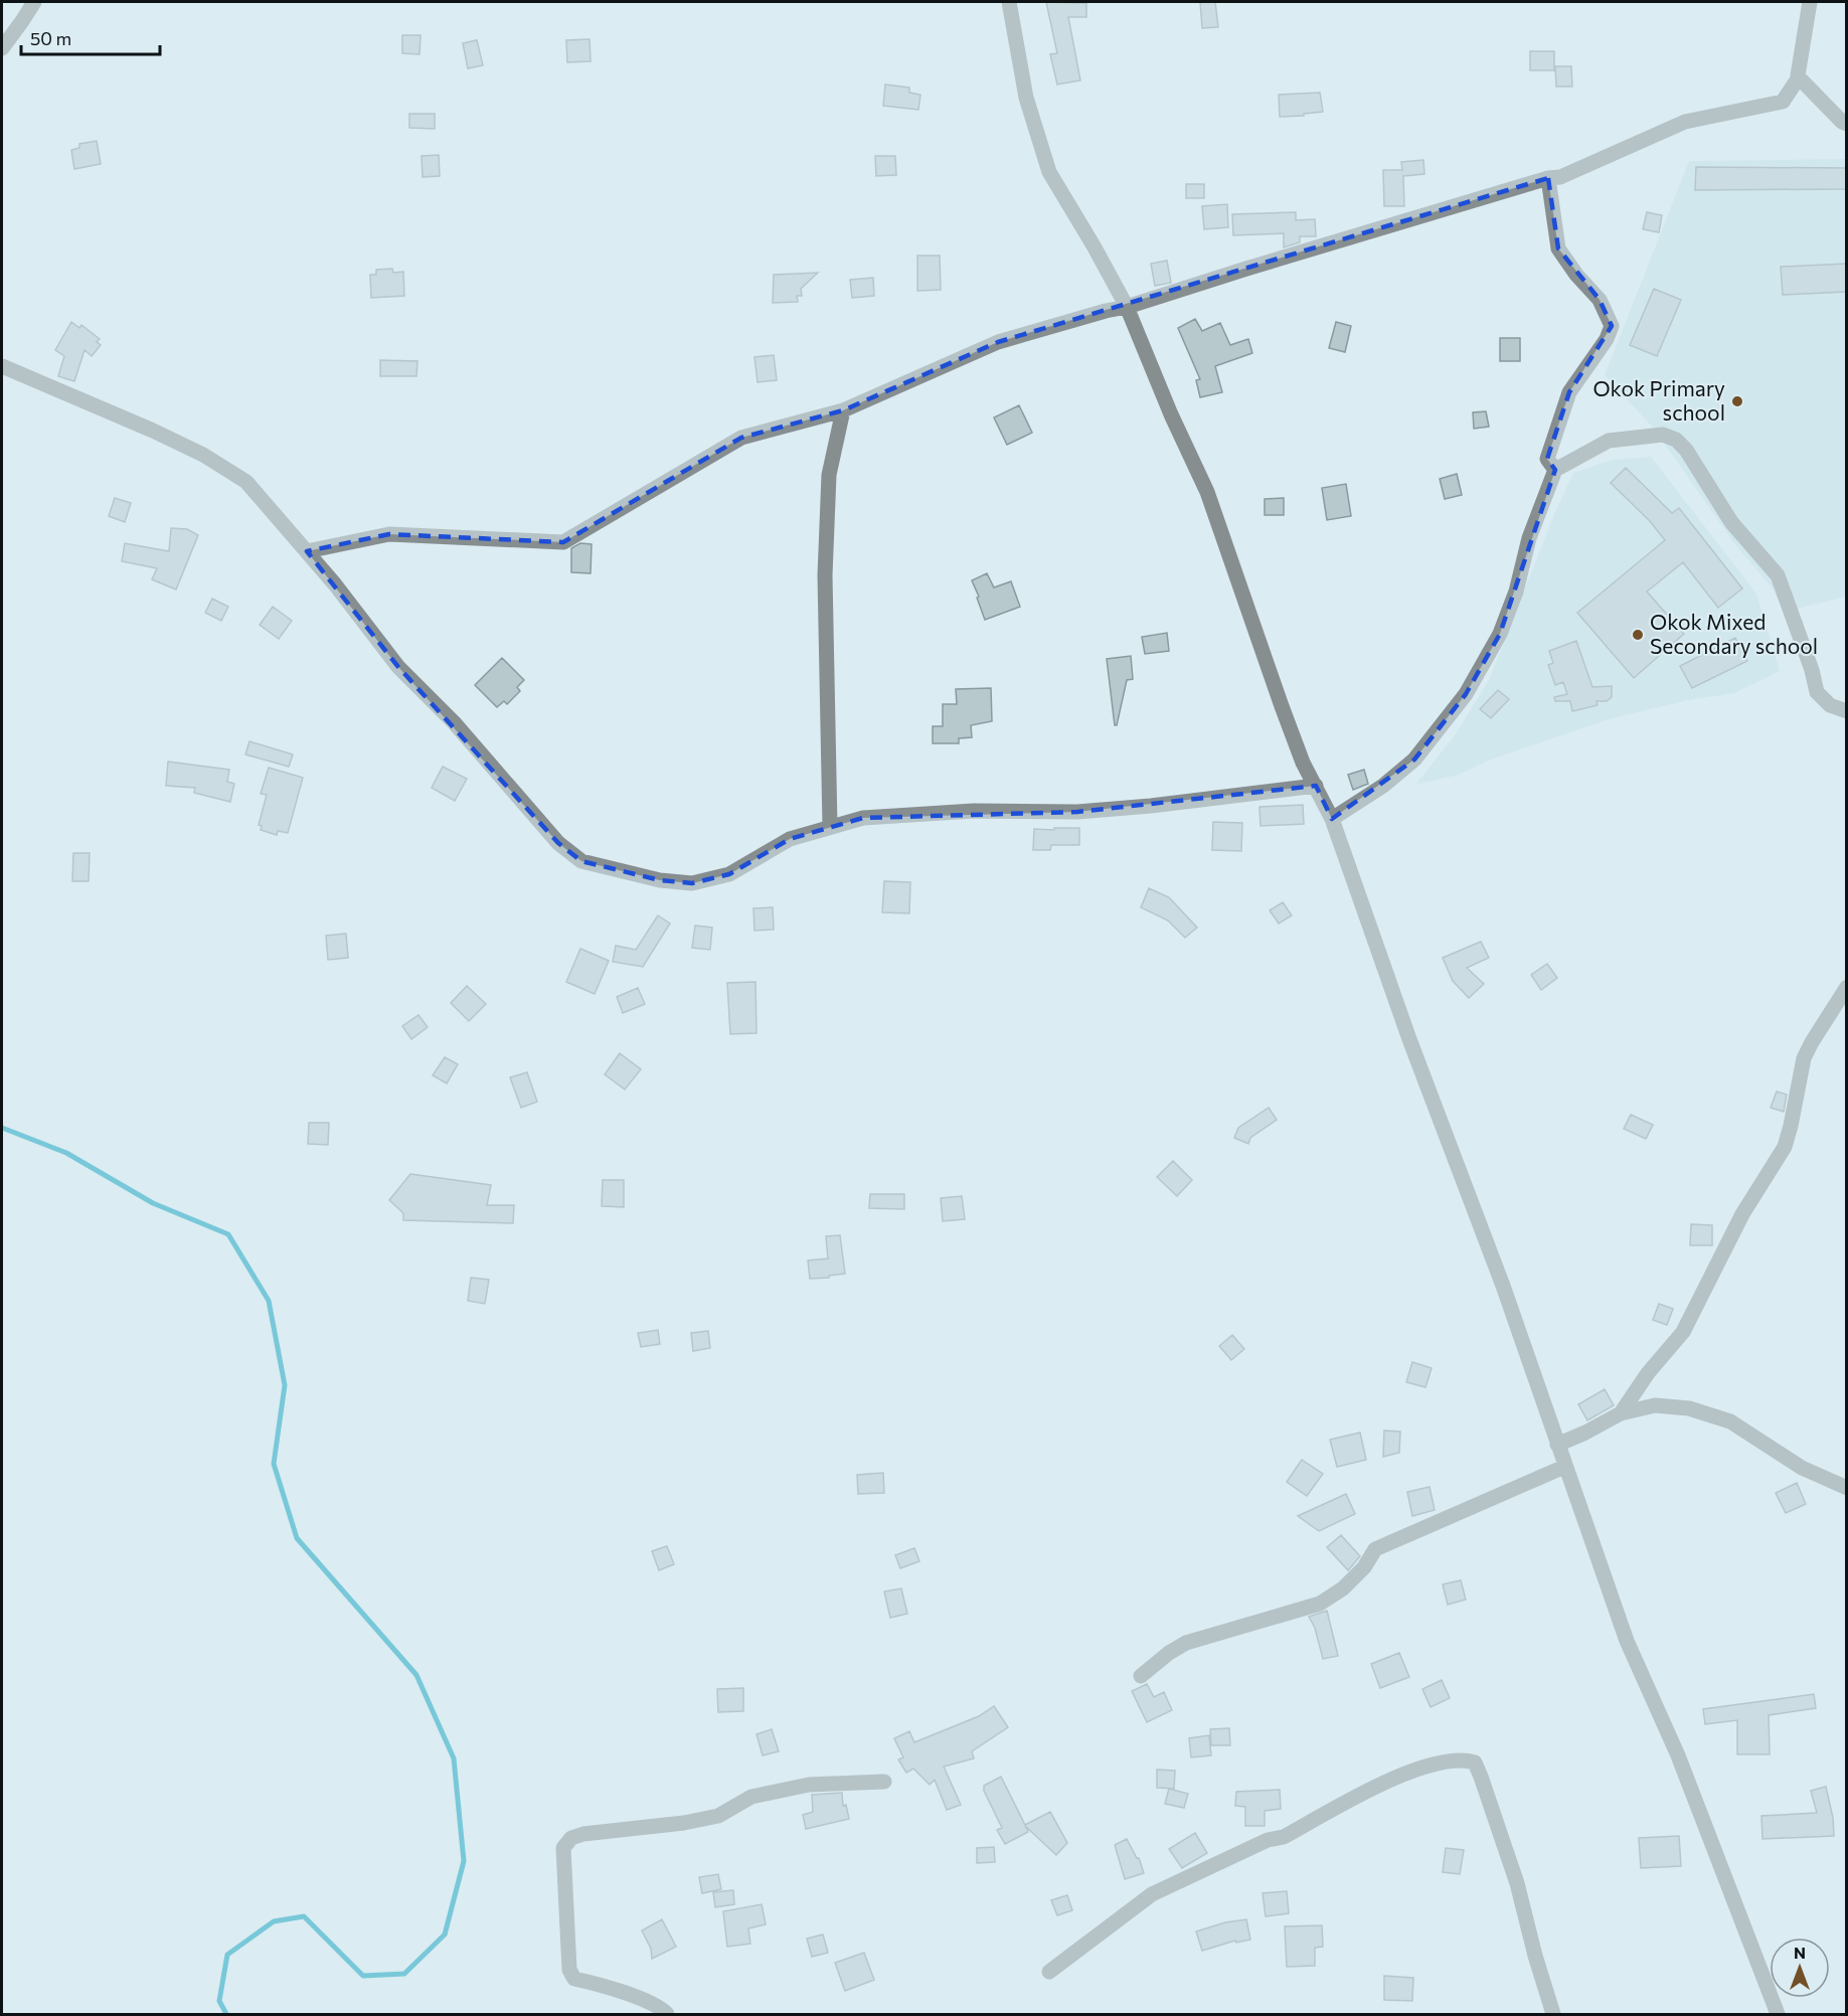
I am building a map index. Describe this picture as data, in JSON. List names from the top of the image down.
{
  "places": ["Okok Primary school", "Okok Mixed Secondary school"],
  "scale_bar": "50 m",
  "north": "top"
}
